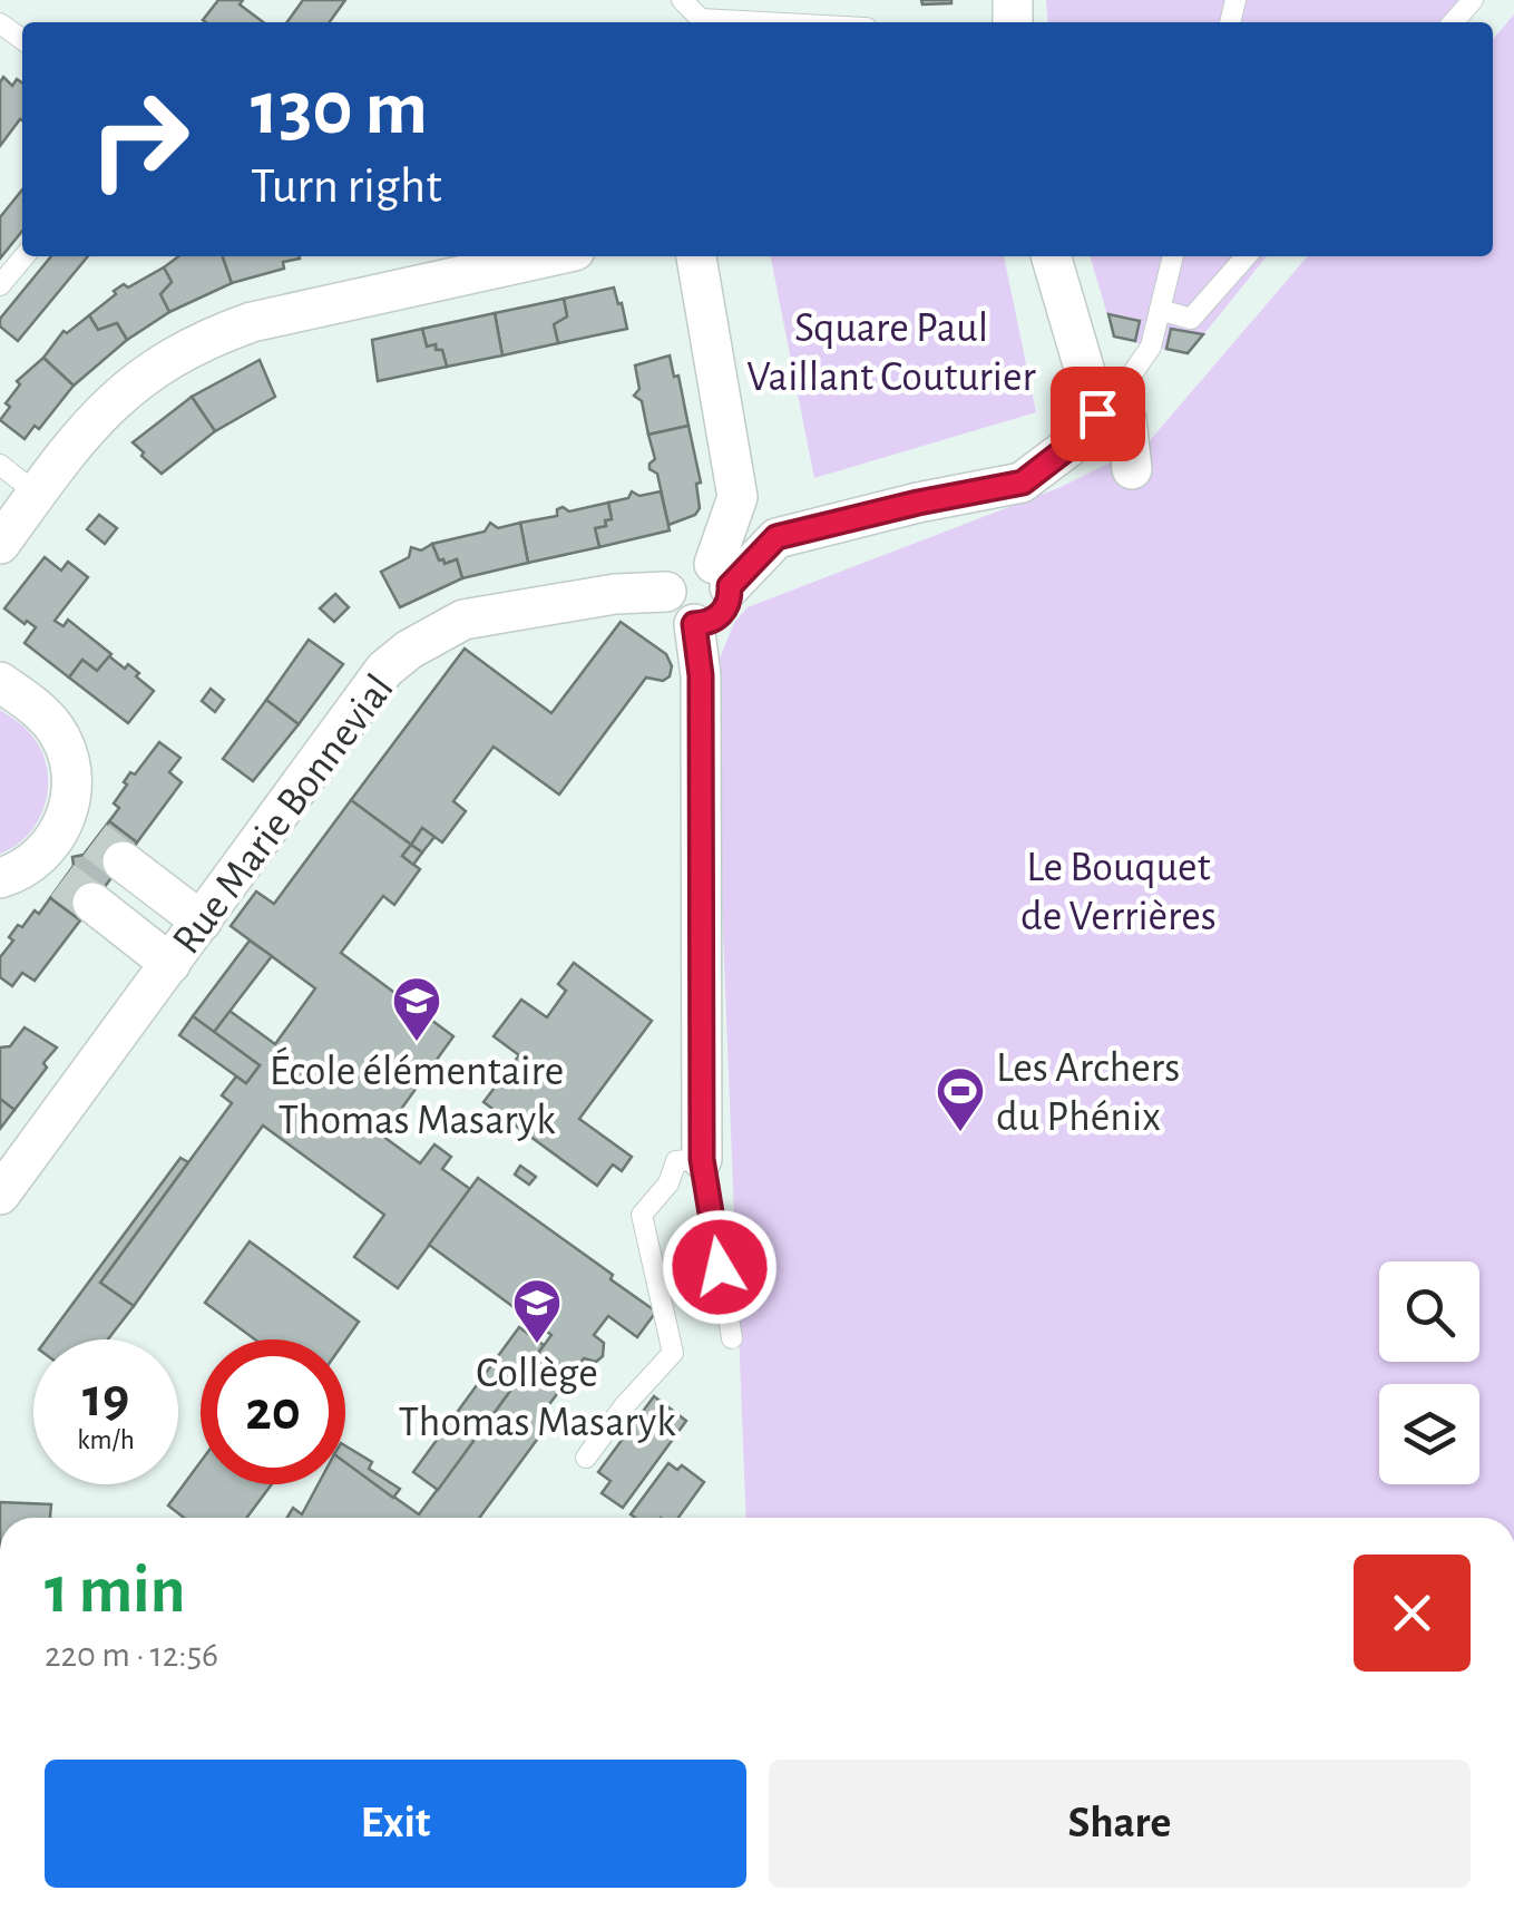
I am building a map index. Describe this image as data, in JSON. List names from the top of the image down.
{
  "streets": {
    "street": ["Rue Marie Bonnevial"]
  },
  "parks": ["Square Paul Vaillant Couturier", "Le Bouquet de Verrières"],
  "places": {
    "school or university": ["École élémentaire Thomas Masaryk", "Collège Thomas Masaryk"],
    "sports": ["Les Archers du Phénix"]
  },
  "page": {
    "turn": ["130 m", "Turn right"],
    "speed": "19 km/h",
    "limit": "20",
    "heading": ["1 min", "220 m · 12:56"],
    "buttons": ["Exit", "Share"]
  }
}
